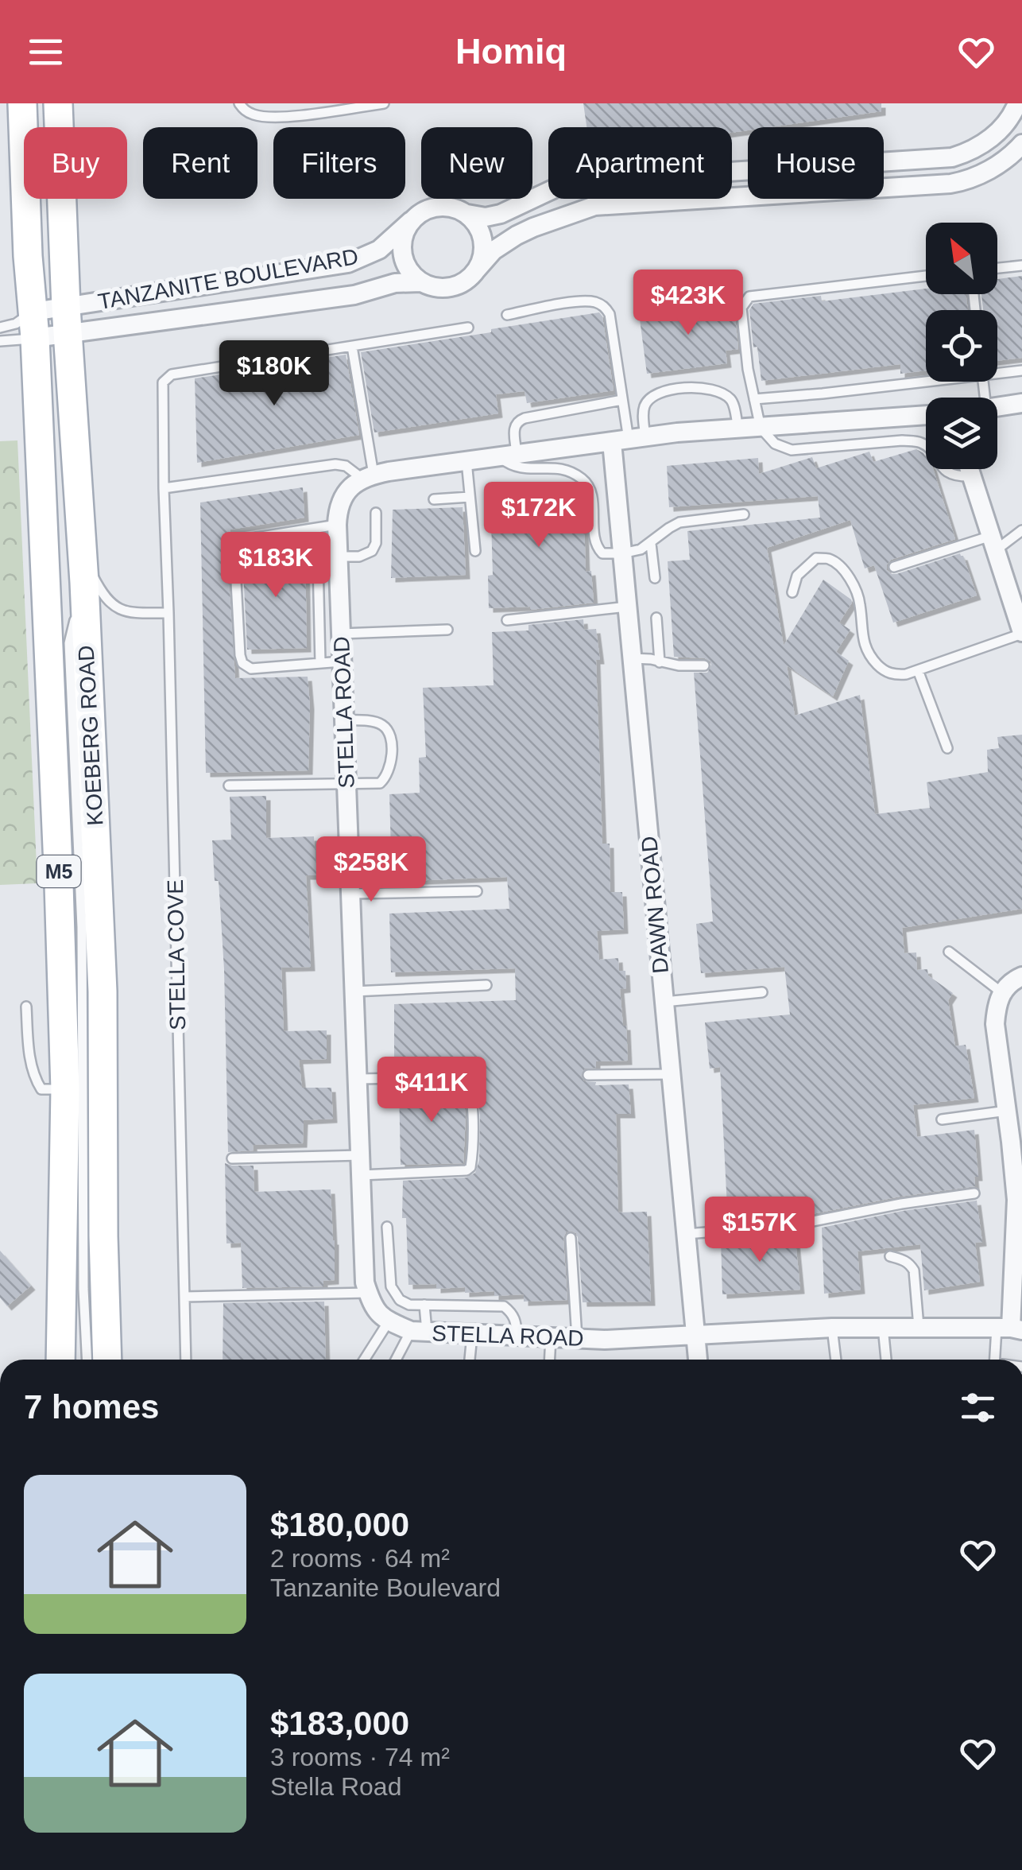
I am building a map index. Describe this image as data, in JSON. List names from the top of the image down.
{
  "streets": {
    "main road": ["KOEBERG ROAD", "M5"],
    "street": ["TANZANITE BOULEVARD", "STELLA ROAD", "DAWN ROAD"],
    "lane": ["STELLA COVE"]
  },
  "crossings": [
    ["TANZANITE BOULEVARD", "KOEBERG ROAD"],
    ["STELLA ROAD", "DAWN ROAD"]
  ],
  "north": "top left",
  "page": {
    "header": "Homiq",
    "chip": [
      "Buy",
      "Rent",
      "Filters",
      "New",
      "Apartment",
      "House"
    ],
    "price": [
      "$423K",
      "$180K",
      "$172K",
      "$183K",
      "$258K",
      "$411K",
      "$157K"
    ],
    "heading": "7 homes",
    "list": [
      {
        "name": "$180,000",
        "note": "2 rooms · 64 m² · Tanzanite Boulevard"
      },
      {
        "name": "$183,000",
        "note": "3 rooms · 74 m² · Stella Road"
      }
    ]
  }
}
